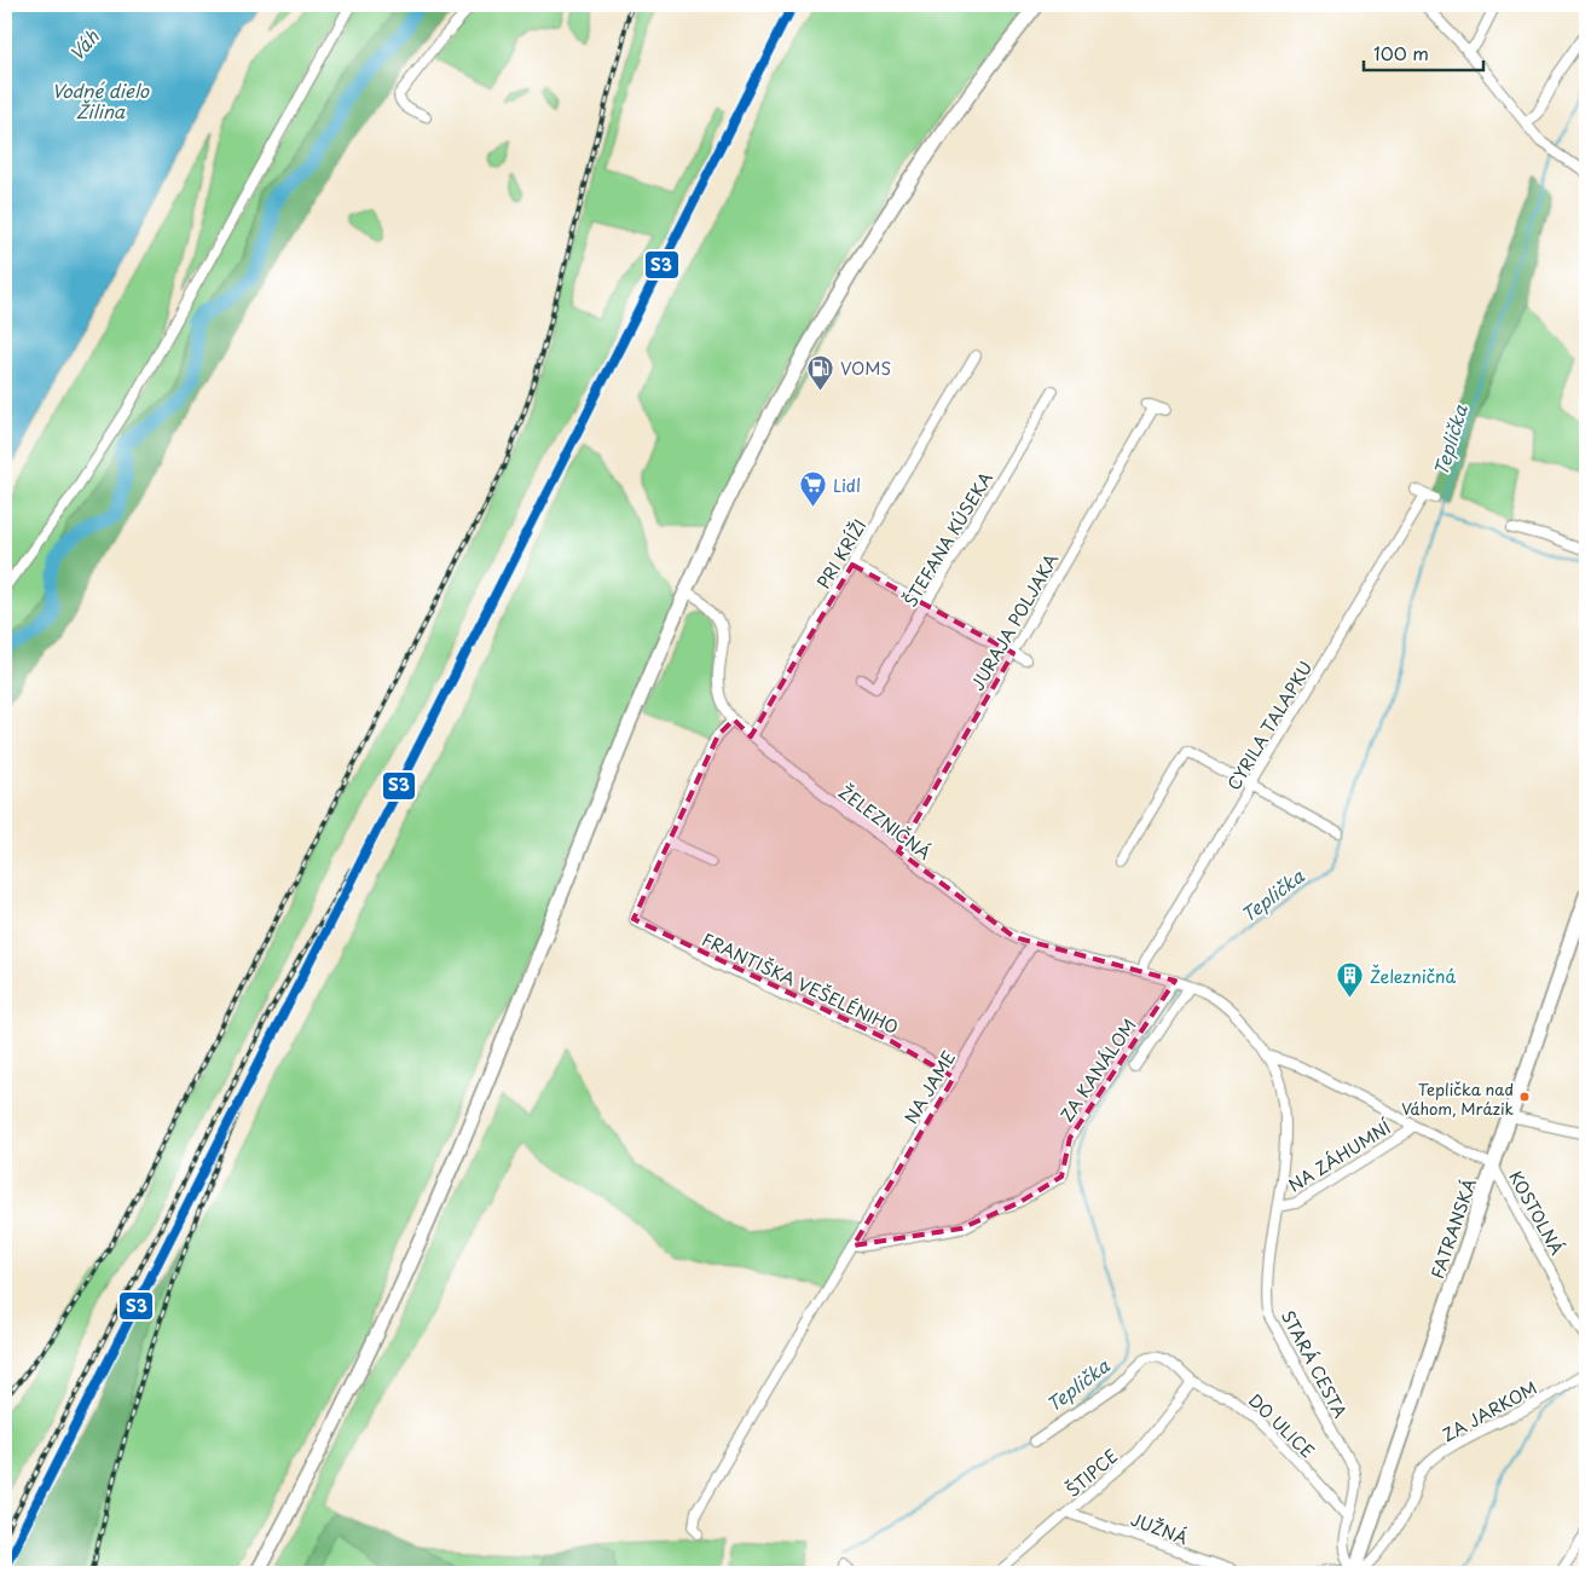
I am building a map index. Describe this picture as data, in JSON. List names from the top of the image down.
{
  "streets": {
    "main road": ["FATRANSKÁ"],
    "street": [
      "ŠTEFANA KÚSEKA",
      "PRI KRÍŽI",
      "JURAJA POLJAKA",
      "CYRILA TALAPKU",
      "ŽELEZNIČNÁ",
      "FRANTIŠKA VEŠELÉNIHO",
      "ZA KANÁLOM",
      "NA JAME",
      "NA ZÁHUMNÍ",
      "KOSTOLNÁ",
      "STARÁ CESTA",
      "ZA JARKOM",
      "DO ULICE",
      "ŠTIPCE",
      "JUŽNÁ"
    ]
  },
  "crossings": [
    ["PRI KRÍŽI", "ŽELEZNIČNÁ"],
    ["JURAJA POLJAKA", "ŽELEZNIČNÁ"],
    ["CYRILA TALAPKU", "ŽELEZNIČNÁ"],
    ["ŽELEZNIČNÁ", "ZA KANÁLOM"],
    ["ŽELEZNIČNÁ", "NA JAME"],
    ["ŽELEZNIČNÁ", "STARÁ CESTA"],
    ["FRANTIŠKA VEŠELÉNIHO", "NA JAME"],
    ["ZA KANÁLOM", "NA JAME"],
    ["NA ZÁHUMNÍ", "STARÁ CESTA"],
    ["KOSTOLNÁ", "FATRANSKÁ"],
    ["FATRANSKÁ", "STARÁ CESTA"],
    ["FATRANSKÁ", "ZA JARKOM"],
    ["STARÁ CESTA", "ZA JARKOM"],
    ["STARÁ CESTA", "DO ULICE"],
    ["DO ULICE", "ŠTIPCE"],
    ["ŠTIPCE", "JUŽNÁ"]
  ],
  "water": ["Váh", "Vodné dielo Žilina", "Teplička"],
  "places": {
    "fuel station": ["VOMS"],
    "supermarket": ["Lidl"],
    "building": ["Železničná"],
    "other": ["Teplička nad Váhom, Mrázik"]
  },
  "lines": ["transit line S3"],
  "scale_bar": "100 m"
}
